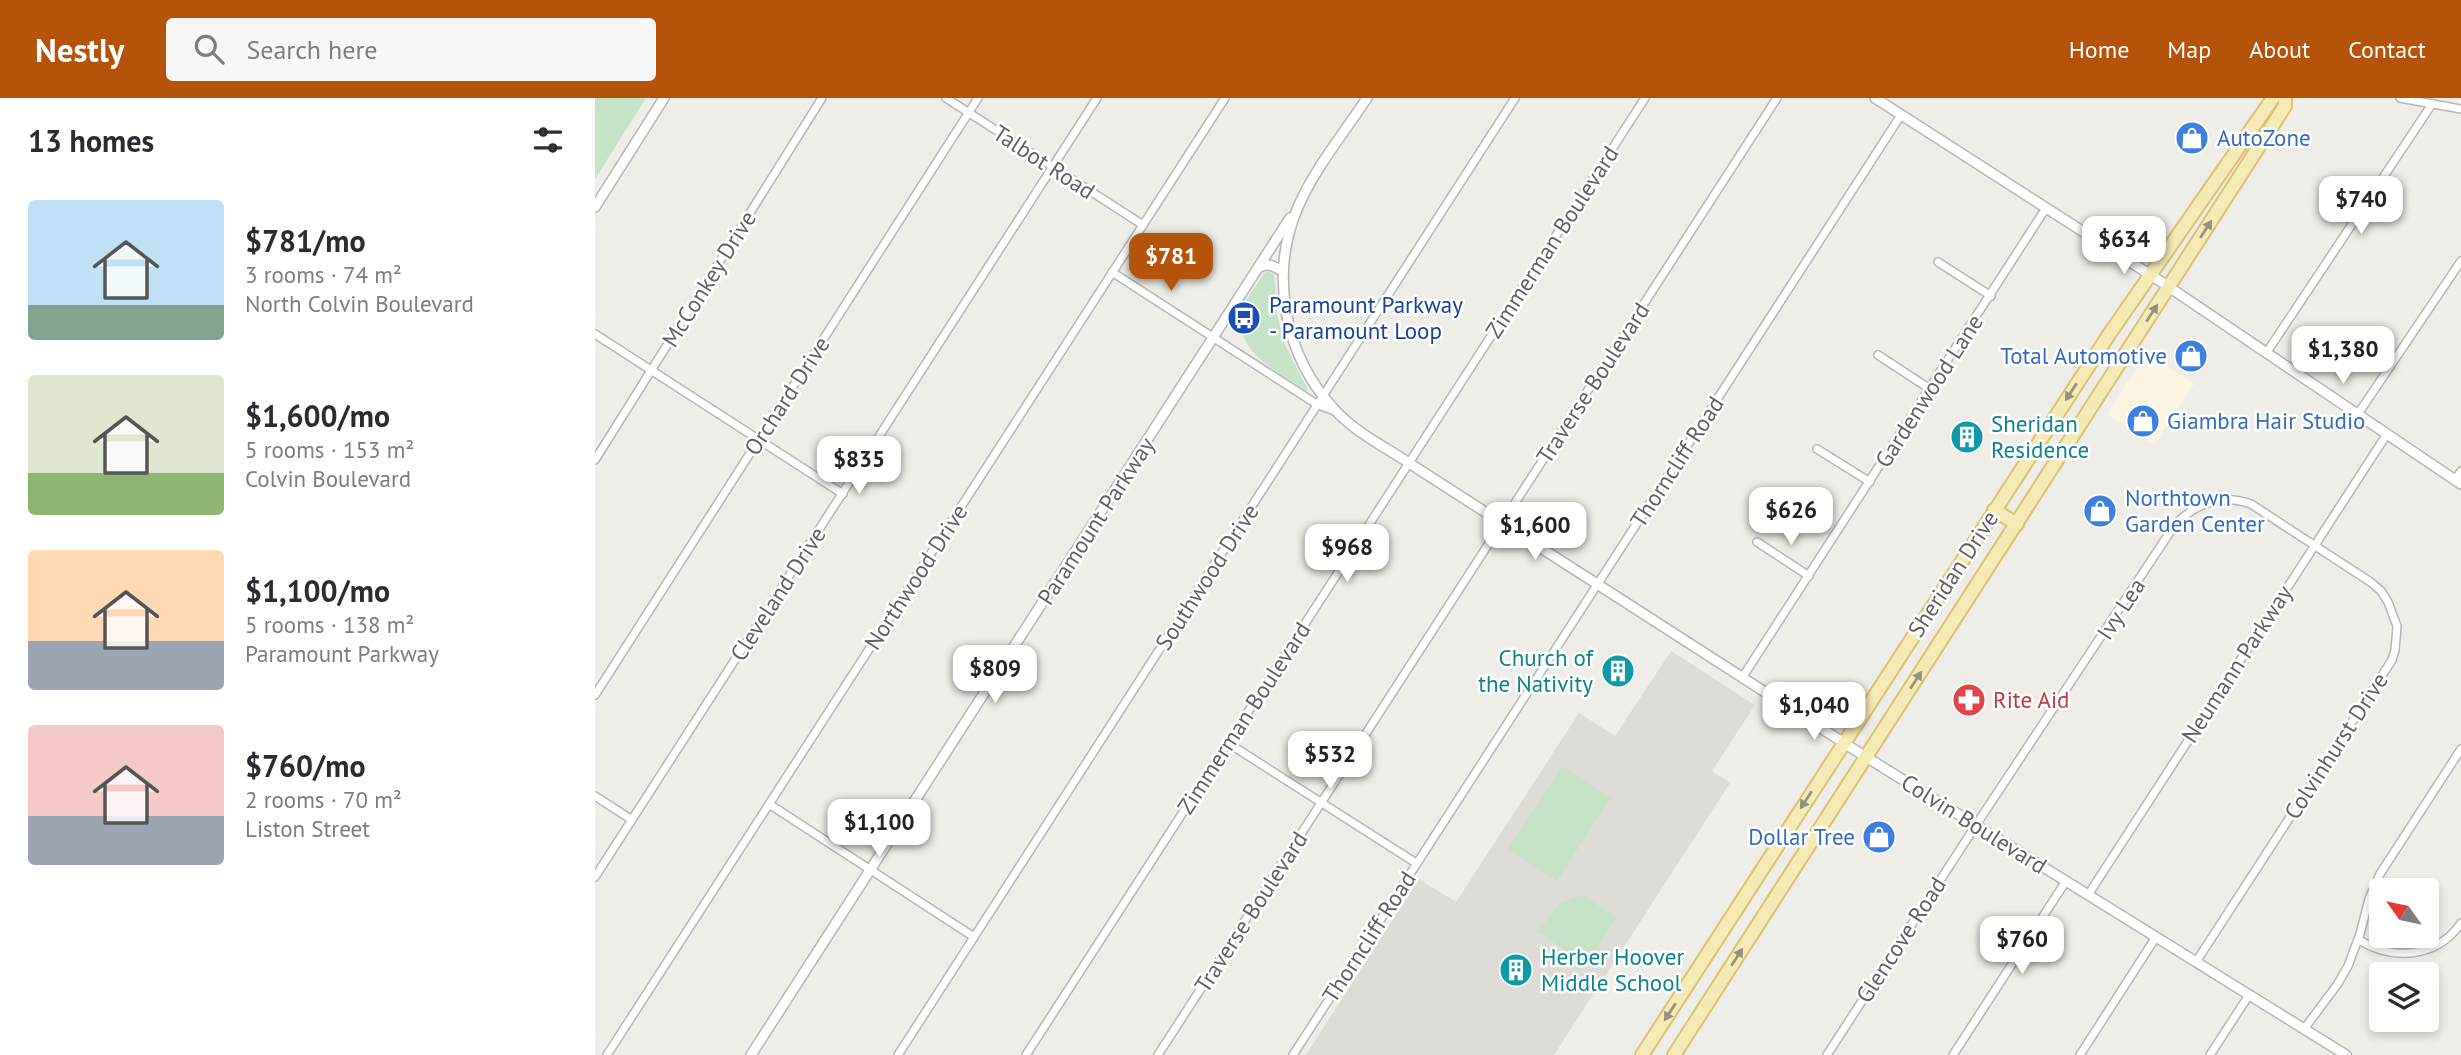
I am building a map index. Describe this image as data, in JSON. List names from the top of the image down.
{
  "streets": {
    "main road": ["Sheridan Drive"],
    "street": [
      "Talbot Road",
      "Zimmerman Boulevard",
      "McConkey Drive",
      "Traverse Boulevard",
      "Gardenwood Lane",
      "Orchard Drive",
      "Thorncliff Road",
      "Paramount Parkway",
      "Northwood Drive",
      "Southwood Drive",
      "Cleveland Drive",
      "Ivy Lea",
      "Neumann Parkway",
      "Colvinhurst Drive",
      "Colvin Boulevard",
      "Glencove Road"
    ]
  },
  "crossings": [
    ["Talbot Road", "Orchard Drive"],
    ["Talbot Road", "Northwood Drive"],
    ["Talbot Road", "Cleveland Drive"],
    ["Zimmerman Boulevard", "Colvin Boulevard"],
    ["Traverse Boulevard", "Colvin Boulevard"],
    ["Gardenwood Lane", "Colvin Boulevard"],
    ["Thorncliff Road", "Colvin Boulevard"],
    ["Paramount Parkway", "Colvin Boulevard"],
    ["Sheridan Drive", "Colvin Boulevard"],
    ["Southwood Drive", "Colvin Boulevard"],
    ["Ivy Lea", "Neumann Parkway"],
    ["Ivy Lea", "Colvinhurst Drive"],
    ["Ivy Lea", "Colvin Boulevard"],
    ["Ivy Lea", "Glencove Road"],
    ["Neumann Parkway", "Colvinhurst Drive"],
    ["Neumann Parkway", "Colvin Boulevard"],
    ["Colvinhurst Drive", "Colvin Boulevard"],
    ["Colvin Boulevard", "Glencove Road"]
  ],
  "places": {
    "shop": [
      "AutoZone",
      "Total Automotive",
      "Giambra Hair Studio",
      "Northtown Garden Center",
      "Dollar Tree"
    ],
    "bus stop": ["Paramount Parkway - Paramount Loop"],
    "building": ["Sheridan Residence", "Church of the Nativity", "Herber Hoover Middle School"],
    "pharmacy": ["Rite Aid"]
  },
  "north": "top left",
  "page": {
    "header": "Nestly",
    "search": "Search here",
    "nav": [
      "Home",
      "Map",
      "About",
      "Contact"
    ],
    "heading": "13 homes",
    "price": [
      "$740",
      "$634",
      "$781",
      "$1,380",
      "$835",
      "$626",
      "$1,600",
      "$968",
      "$809",
      "$1,040",
      "$532",
      "$1,100",
      "$760"
    ],
    "list": [
      {
        "name": "$781/mo",
        "note": "3 rooms · 74 m² · North Colvin Boulevard"
      },
      {
        "name": "$1,600/mo",
        "note": "5 rooms · 153 m² · Colvin Boulevard"
      },
      {
        "name": "$1,100/mo",
        "note": "5 rooms · 138 m² · Paramount Parkway"
      },
      {
        "name": "$760/mo",
        "note": "2 rooms · 70 m² · Liston Street"
      }
    ]
  }
}
